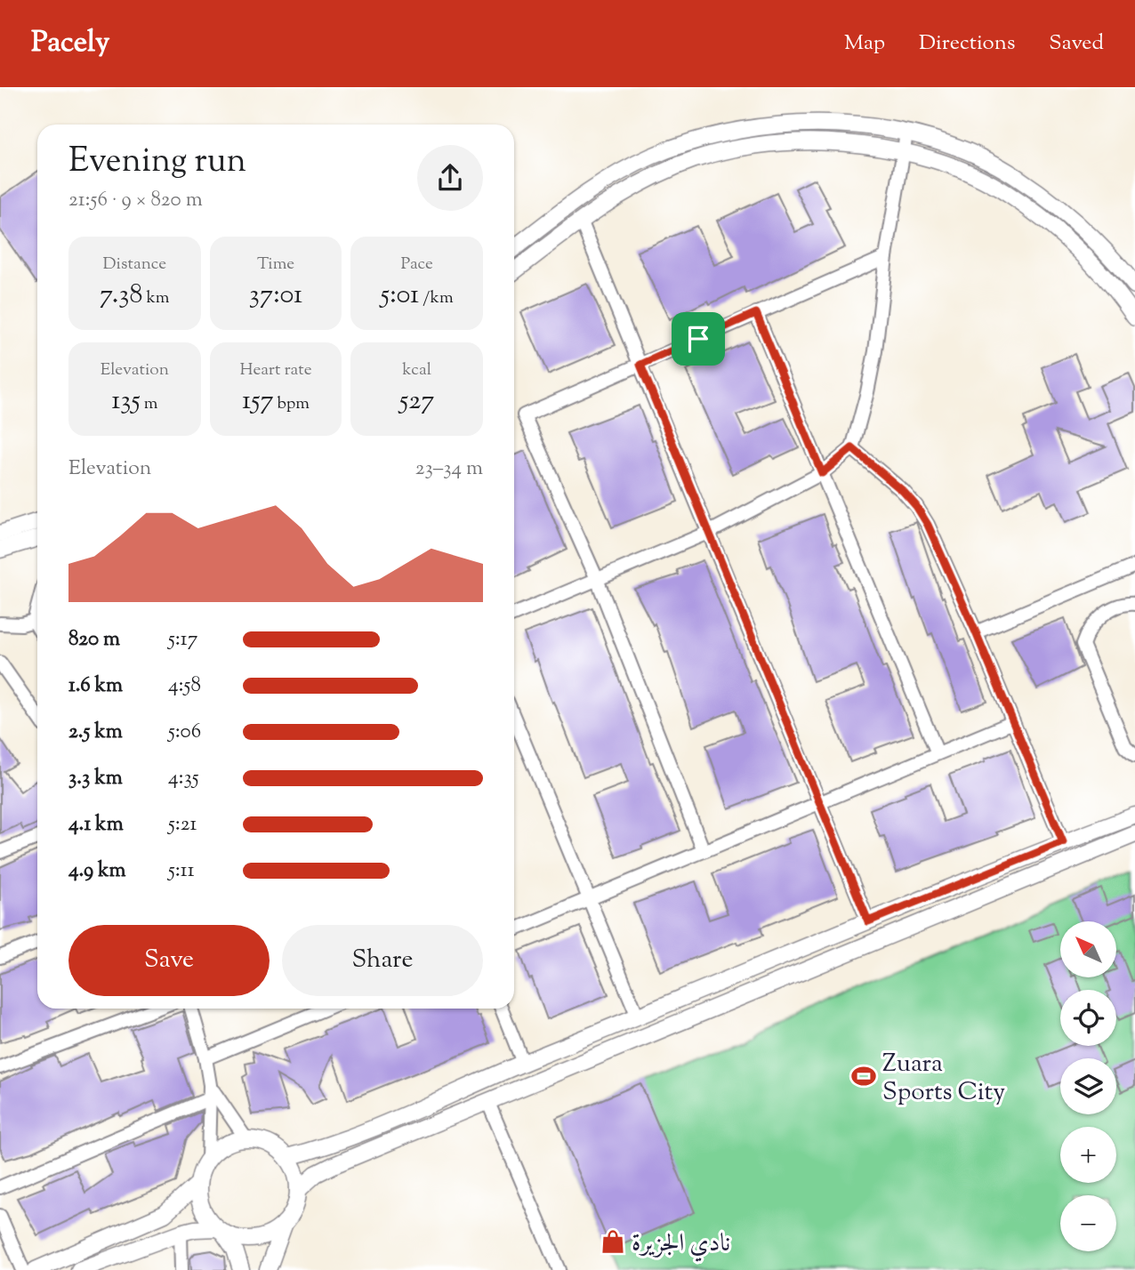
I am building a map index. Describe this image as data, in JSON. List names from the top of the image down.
{
  "places": {
    "sports": ["Zuara Sports City"],
    "shop": ["نادي الجزيرة"]
  },
  "north": "top left",
  "page": {
    "header": "Pacely",
    "nav": ["Map", "Directions", "Saved"],
    "heading": ["Evening run", "21:56 · 9 × 820 m"],
    "stats": [
      ["Distance", "7.38 km"],
      ["Time", "37:01"],
      ["Pace", "5:01 /km"],
      ["Elevation", "135 m"],
      ["Heart rate", "157 bpm"],
      ["kcal", "527"]
    ],
    "chart": ["Elevation", "23–34 m"],
    "list": [
      {
        "name": "820 m",
        "note": "5:17"
      },
      {
        "name": "1.6 km",
        "note": "4:58"
      },
      {
        "name": "2.5 km",
        "note": "5:06"
      },
      {
        "name": "3.3 km",
        "note": "4:35"
      },
      {
        "name": "4.1 km",
        "note": "5:21"
      },
      {
        "name": "4.9 km",
        "note": "5:11"
      }
    ],
    "buttons": ["Save", "Share"],
    "map_buttons": ["+", "−"]
  }
}
